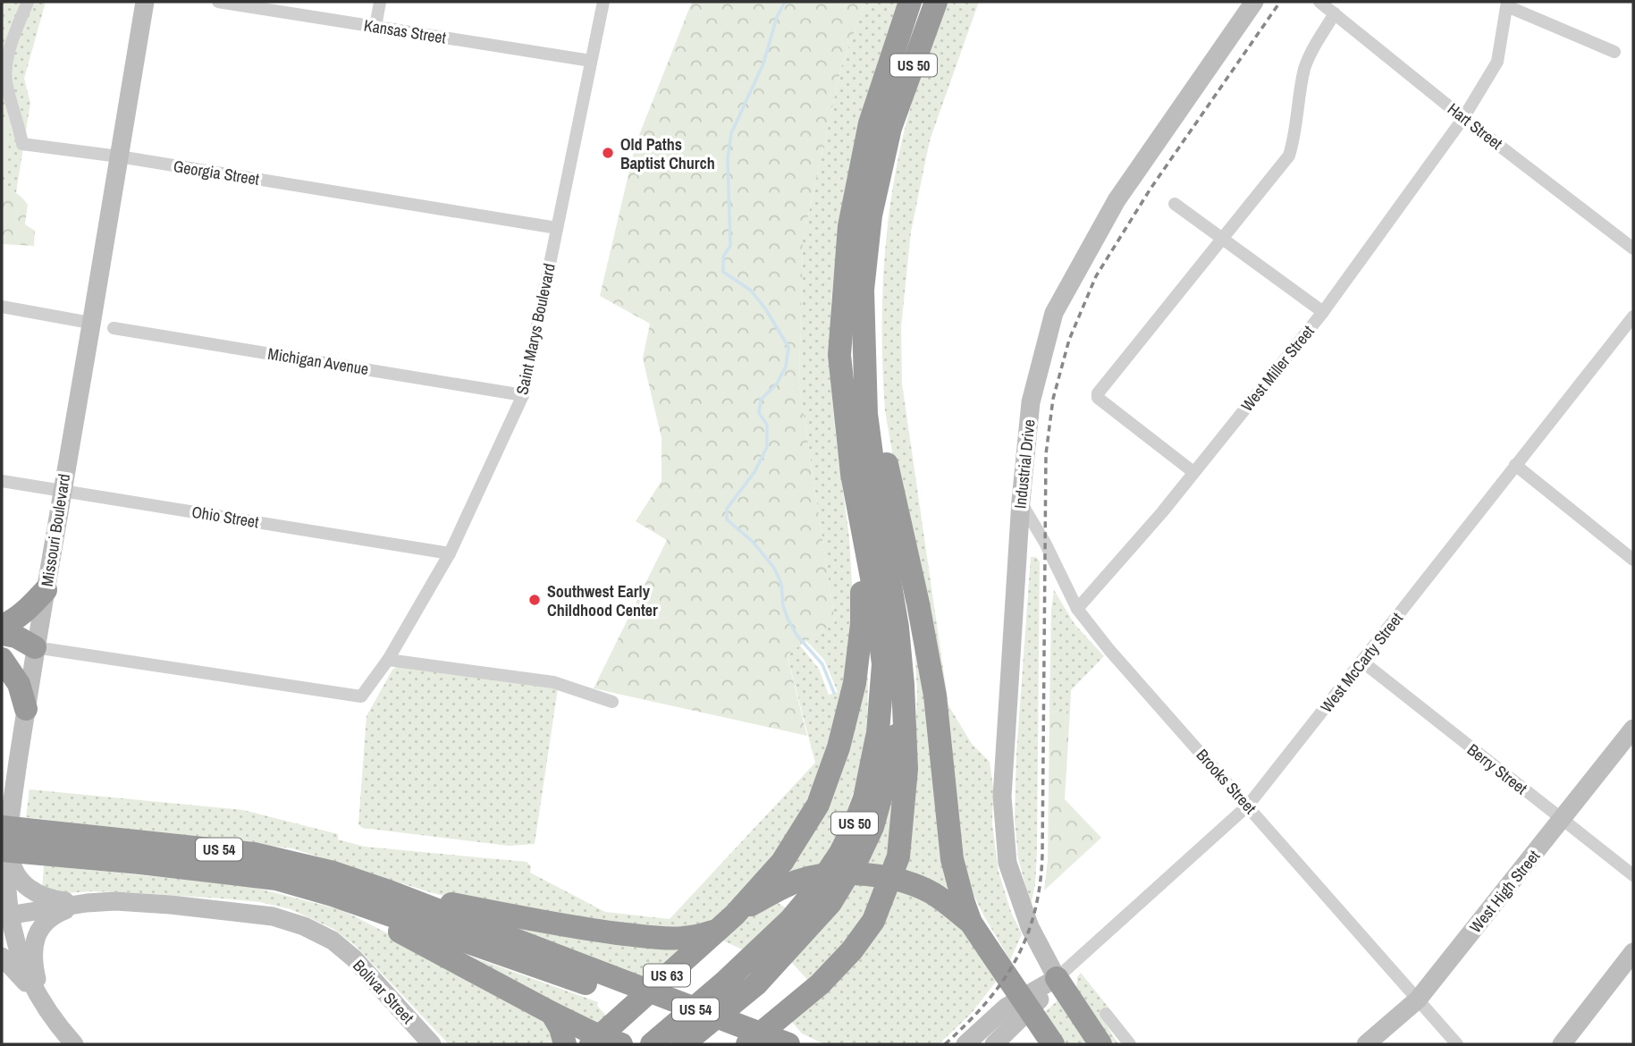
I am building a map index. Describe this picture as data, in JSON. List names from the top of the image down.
{
  "streets": {
    "highway": ["US 50", "US 54", "US 63"],
    "main road": [
      "Industrial Drive",
      "Missouri Boulevard",
      "West McCarty Street",
      "West High Street",
      "Bolivar Street"
    ],
    "street": [
      "Kansas Street",
      "Hart Street",
      "Georgia Street",
      "Saint Marys Boulevard",
      "Michigan Avenue",
      "West Miller Street",
      "Ohio Street",
      "Berry Street",
      "Brooks Street"
    ]
  },
  "crossings": [
    ["Kansas Street", "Saint Marys Boulevard"],
    ["Hart Street", "West Miller Street"],
    ["Georgia Street", "Saint Marys Boulevard"],
    ["Georgia Street", "Missouri Boulevard"],
    ["Saint Marys Boulevard", "Michigan Avenue"],
    ["Saint Marys Boulevard", "Ohio Street"],
    ["Saint Marys Boulevard", "Missouri Boulevard"],
    ["West Miller Street", "Brooks Street"],
    ["Industrial Drive", "West McCarty Street"],
    ["Industrial Drive", "Brooks Street"],
    ["Ohio Street", "Missouri Boulevard"],
    ["Missouri Boulevard", "US 54"],
    ["West McCarty Street", "Berry Street"],
    ["West McCarty Street", "Brooks Street"],
    ["Berry Street", "West High Street"],
    ["Brooks Street", "West High Street"]
  ],
  "places": ["Old Paths Baptist Church", "Southwest Early Childhood Center"]
}
